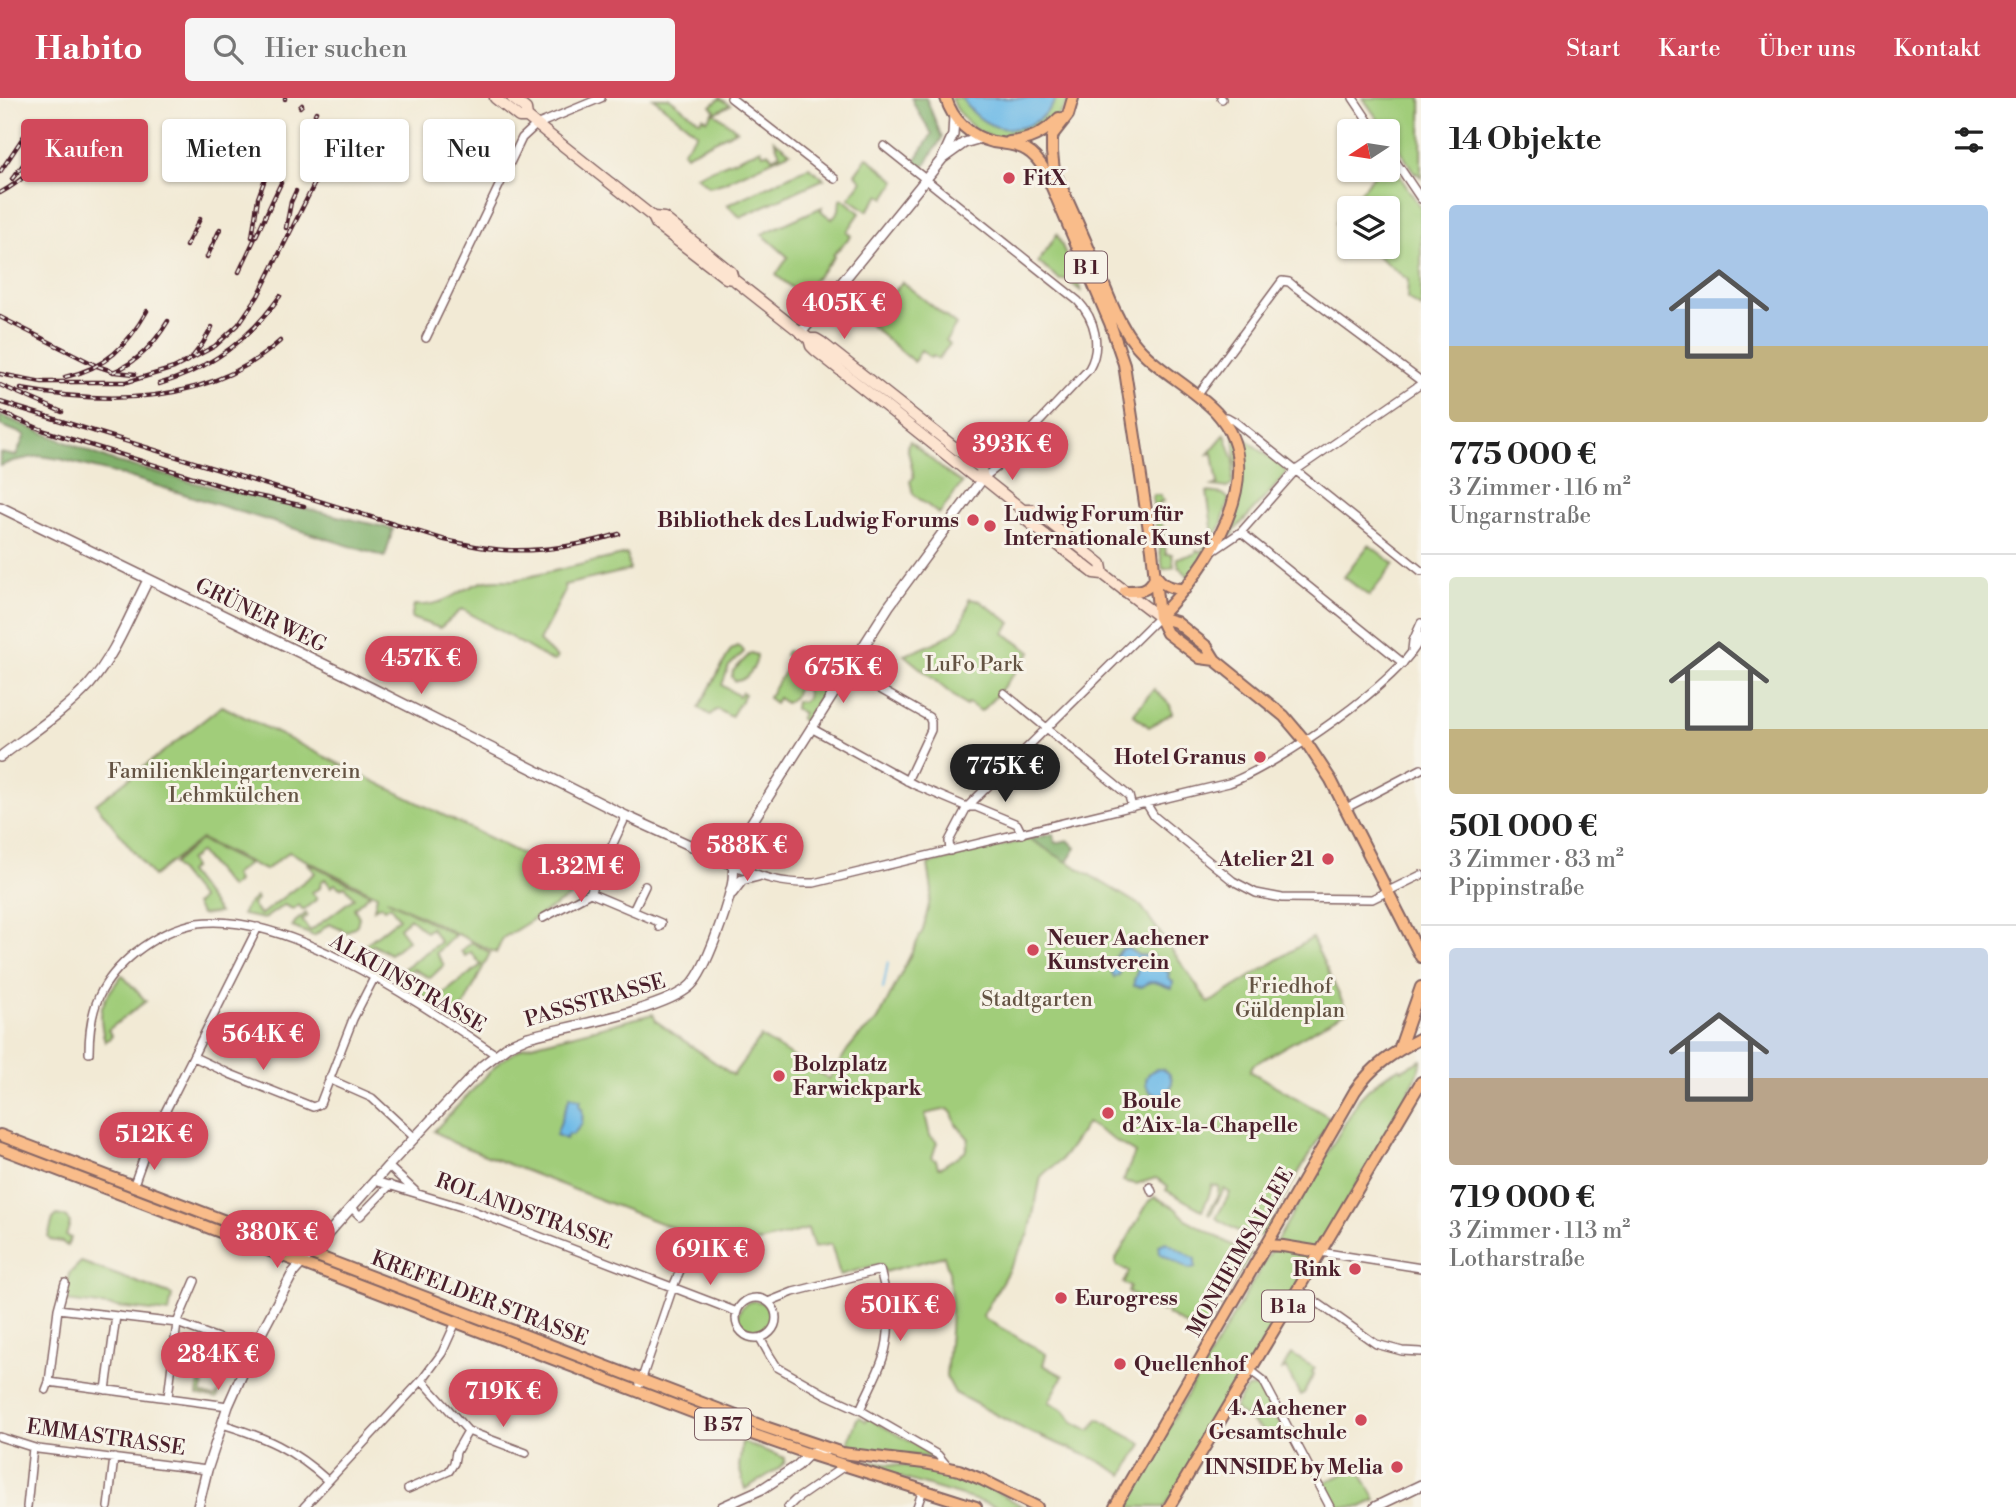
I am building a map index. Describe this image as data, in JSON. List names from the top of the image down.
{
  "streets": {
    "main road": [
      "B 1",
      "MONHEIMSALLEE",
      "KREFELDER STRASSE",
      "B 1a",
      "B 57"
    ],
    "street": [
      "GRÜNER WEG",
      "ALKUINSTRASSE",
      "PASSSTRASSE",
      "ROLANDSTRASSE",
      "EMMASTRASSE"
    ]
  },
  "crossings": [
    ["GRÜNER WEG", "PASSSTRASSE"],
    ["ALKUINSTRASSE", "PASSSTRASSE"],
    ["PASSSTRASSE", "ROLANDSTRASSE"],
    ["PASSSTRASSE", "KREFELDER STRASSE"],
    ["PASSSTRASSE", "EMMASTRASSE"],
    ["KREFELDER STRASSE", "B 57"]
  ],
  "parks": [
    "LuFo Park",
    "Familienkleingartenverein Lehmkülchen",
    "Friedhof Güldenplan",
    "Stadtgarten"
  ],
  "places": [
    "FitX",
    "Bibliothek des Ludwig Forums",
    "Ludwig Forum für Internationale Kunst",
    "Hotel Granus",
    "Atelier 21",
    "Neuer Aachener Kunstverein",
    "Bolzplatz Farwickpark",
    "Boule d’Aix-la-Chapelle",
    "Rink",
    "Eurogress",
    "Quellenhof",
    "4. Aachener Gesamtschule",
    "INNSIDE by Melia"
  ],
  "north": "left",
  "page": {
    "header": "Habito",
    "search": "Hier suchen",
    "nav": [
      "Start",
      "Karte",
      "Über uns",
      "Kontakt"
    ],
    "heading": "14 Objekte",
    "chip": [
      "Kaufen",
      "Mieten",
      "Filter",
      "Neu"
    ],
    "list": [
      {
        "name": "775 000 €",
        "note": "3 Zimmer · 116 m² · Ungarnstraße"
      },
      {
        "name": "501 000 €",
        "note": "3 Zimmer · 83 m² · Pippinstraße"
      },
      {
        "name": "719 000 €",
        "note": "3 Zimmer · 113 m² · Lotharstraße"
      }
    ],
    "price": [
      "405K €",
      "393K €",
      "457K €",
      "675K €",
      "775K €",
      "588K €",
      "1.32M €",
      "564K €",
      "512K €",
      "380K €",
      "691K €",
      "501K €",
      "284K €",
      "719K €"
    ]
  }
}
